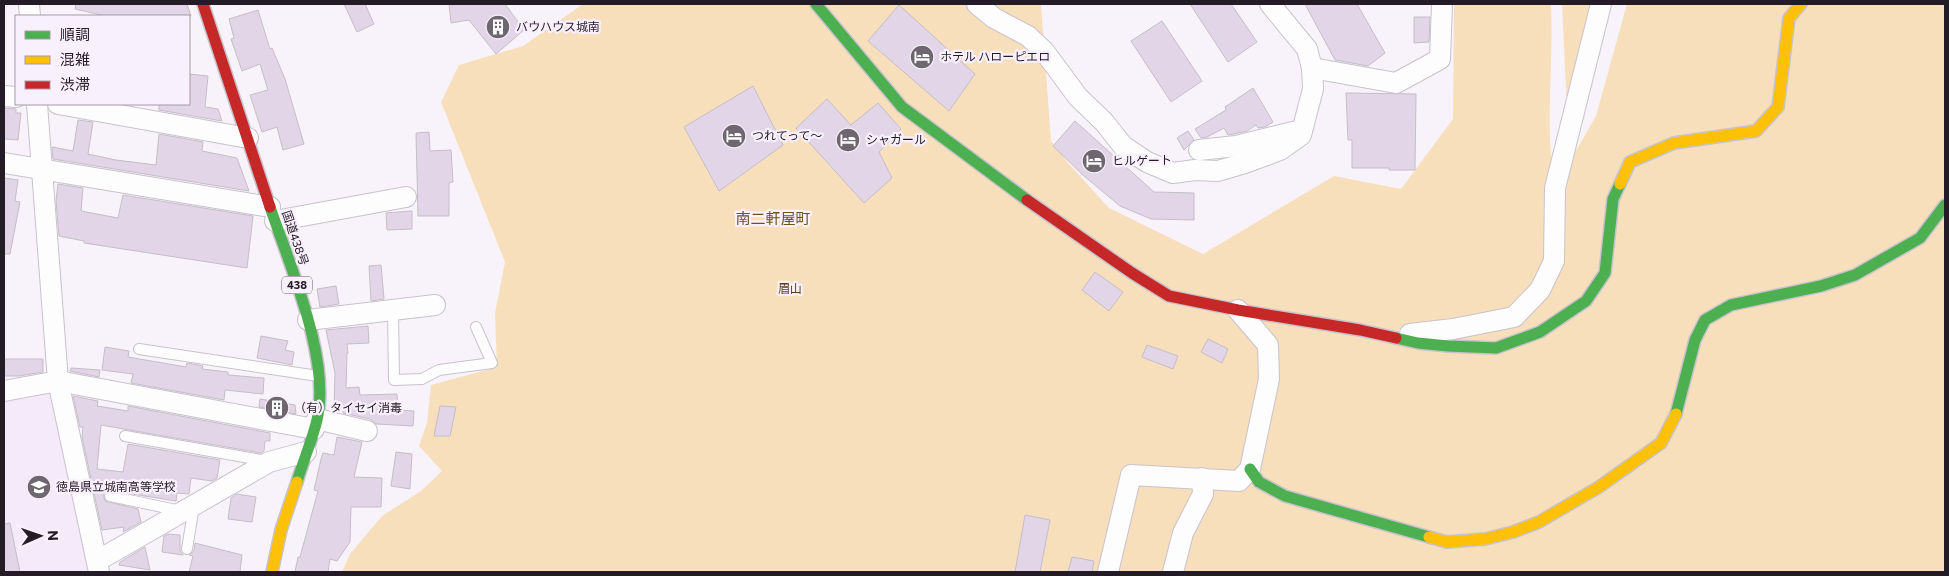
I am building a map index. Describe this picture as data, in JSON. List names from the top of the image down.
{
  "streets": {
    "main road": ["国道438号", "438"]
  },
  "districts": ["南二軒屋町"],
  "parks": ["眉山"],
  "places": {
    "building": ["バウハウス城南", "（有）タイセイ消毒"],
    "hotel": [
      "ホテル ハローピエロ",
      "つれてって～",
      "シャガール",
      "ヒルゲート"
    ],
    "school or university": ["徳島県立城南高等学校"]
  },
  "legend": ["順調", "混雑", "渋滞"],
  "north": "right"
}
